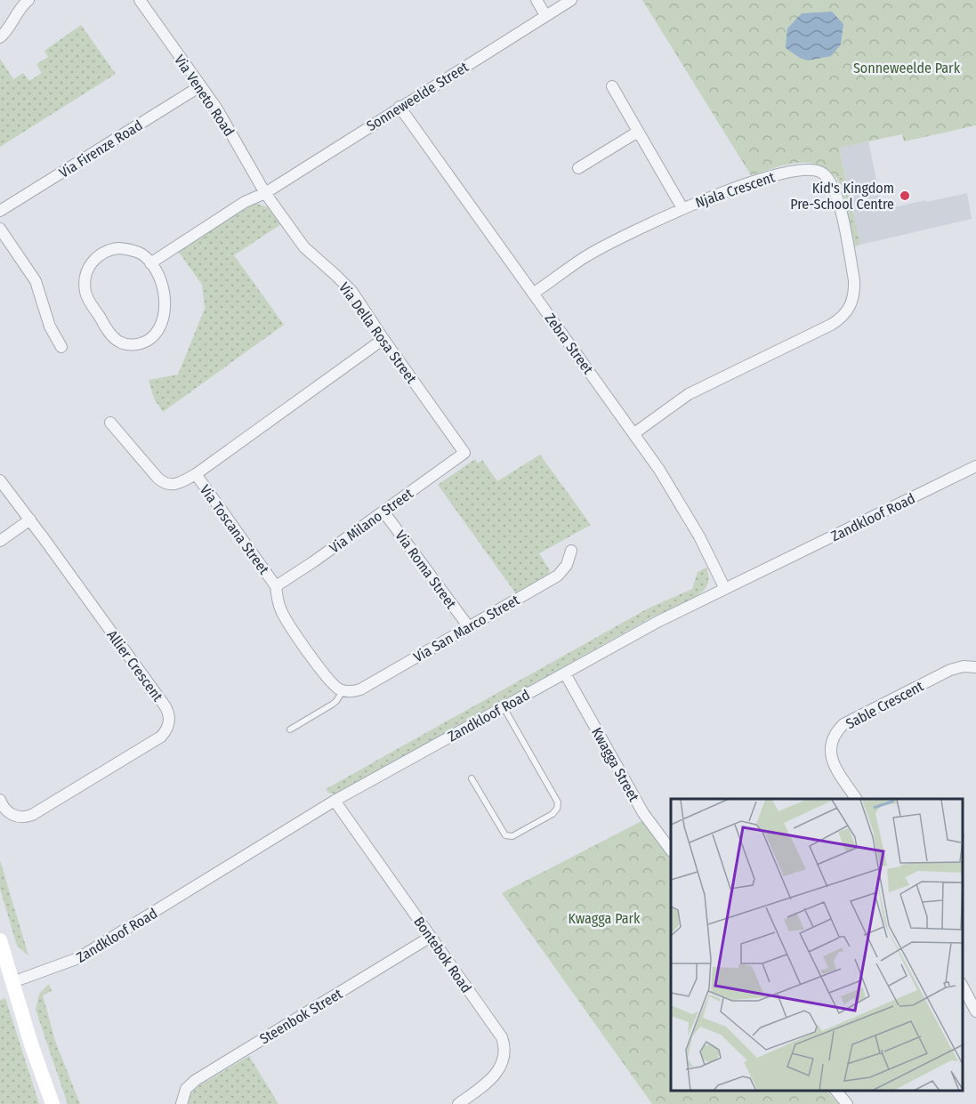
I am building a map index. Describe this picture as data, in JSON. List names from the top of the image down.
{
  "streets": {
    "street": [
      "Via Veneto Road",
      "Sonneweelde Street",
      "Via Firenze Road",
      "Njala Crescent",
      "Via Della Rosa Street",
      "Zebra Street",
      "Zandkloof Road",
      "Via Milano Street",
      "Via Toscana Street",
      "Via Roma Street",
      "Via San Marco Street",
      "Allier Crescent",
      "Sable Crescent",
      "Kwagga Street",
      "Bontebok Road",
      "Steenbok Street"
    ]
  },
  "crossings": [
    ["Via Veneto Road", "Sonneweelde Street"],
    ["Via Veneto Road", "Via Firenze Road"],
    ["Via Veneto Road", "Via Della Rosa Street"],
    ["Sonneweelde Street", "Via Della Rosa Street"],
    ["Sonneweelde Street", "Zebra Street"],
    ["Njala Crescent", "Zebra Street"],
    ["Via Della Rosa Street", "Via Milano Street"],
    ["Via Della Rosa Street", "Via Toscana Street"],
    ["Zebra Street", "Zandkloof Road"],
    ["Zandkloof Road", "Kwagga Street"],
    ["Zandkloof Road", "Bontebok Road"],
    ["Via Milano Street", "Via Toscana Street"],
    ["Via Milano Street", "Via Roma Street"],
    ["Via Toscana Street", "Via San Marco Street"],
    ["Via Roma Street", "Via San Marco Street"],
    ["Bontebok Road", "Steenbok Street"]
  ],
  "parks": ["Sonneweelde Park", "Kwagga Park"],
  "places": ["Kid's Kingdom Pre-School Centre"]
}
